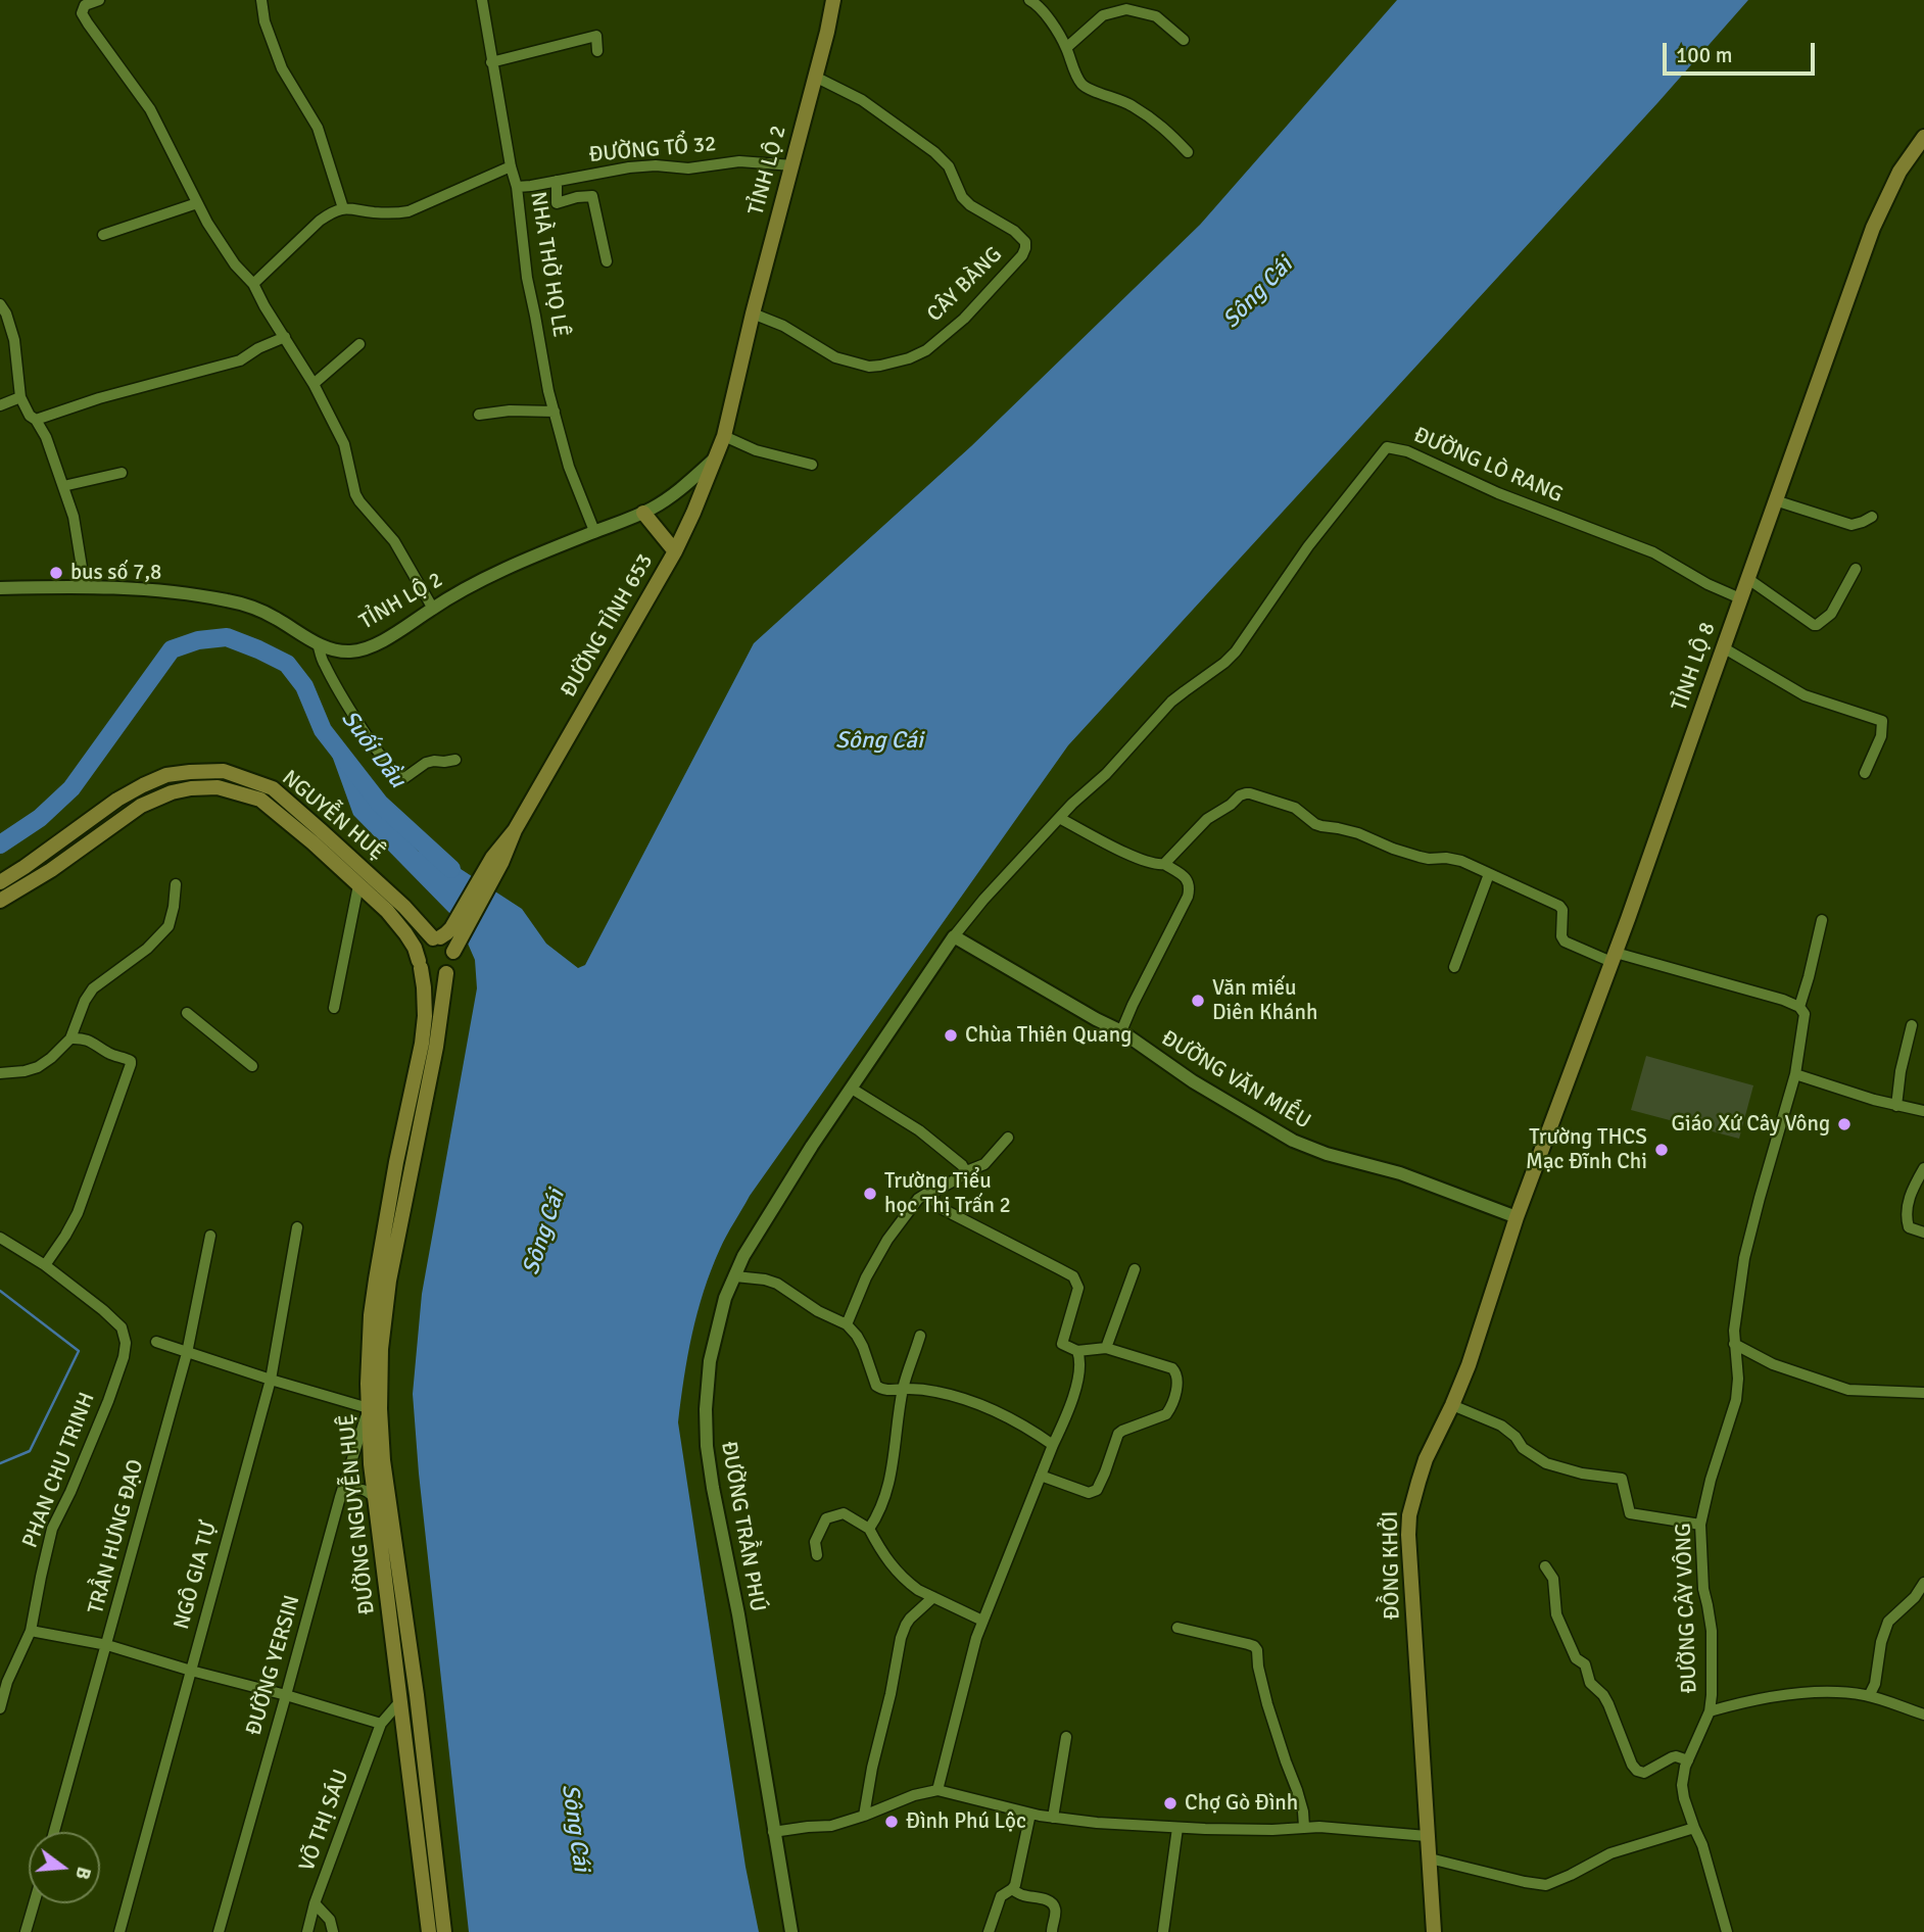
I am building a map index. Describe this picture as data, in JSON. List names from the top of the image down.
{
  "streets": {
    "main road": [
      "TỈNH LỘ 2",
      "ĐƯỜNG TỈNH 653",
      "TỈNH LỘ 8",
      "NGUYỄN HUỆ",
      "ĐƯỜNG NGUYỄN HUỆ",
      "ĐỒNG KHỞI"
    ],
    "street": [
      "ĐƯỜNG TỔ 32",
      "NHÀ THỜ HỌ LÊ",
      "CÂY BÀNG",
      "ĐƯỜNG LÒ RANG",
      "ĐƯỜNG VĂN MIẾU",
      "PHAN CHU TRINH",
      "ĐƯỜNG TRẦN PHÚ",
      "TRẦN HƯNG ĐẠO",
      "NGÔ GIA TỰ",
      "ĐƯỜNG CÂY VÔNG",
      "ĐƯỜNG YERSIN",
      "VÕ THỊ SÁU"
    ]
  },
  "crossings": [
    ["ĐƯỜNG TỔ 32", "TỈNH LỘ 2"],
    ["ĐƯỜNG TỔ 32", "NHÀ THỜ HỌ LÊ"],
    ["TỈNH LỘ 2", "NHÀ THỜ HỌ LÊ"],
    ["TỈNH LỘ 2", "CÂY BÀNG"],
    ["TỈNH LỘ 2", "ĐƯỜNG TỈNH 653"],
    ["ĐƯỜNG LÒ RANG", "TỈNH LỘ 8"],
    ["ĐƯỜNG TỈNH 653", "NGUYỄN HUỆ"],
    ["ĐƯỜNG TỈNH 653", "ĐƯỜNG NGUYỄN HUỆ"],
    ["TỈNH LỘ 8", "ĐƯỜNG VĂN MIẾU"],
    ["TỈNH LỘ 8", "ĐỒNG KHỞI"],
    ["NGUYỄN HUỆ", "ĐƯỜNG NGUYỄN HUỆ"],
    ["ĐƯỜNG VĂN MIẾU", "ĐƯỜNG TRẦN PHÚ"],
    ["ĐƯỜNG VĂN MIẾU", "ĐỒNG KHỞI"],
    ["ĐƯỜNG NGUYỄN HUỆ", "ĐƯỜNG YERSIN"]
  ],
  "water": ["Sông Cái", "Suối Dầu"],
  "places": [
    "bus số 7,8",
    "Văn miếu Diên Khánh",
    "Chùa Thiên Quang",
    "Giáo Xứ Cây Vông",
    "Trường THCS Mạc Đĩnh Chi",
    "Trường Tiểu học Thị Trấn 2",
    "Chợ Gò Đình",
    "Đình Phú Lộc"
  ],
  "scale_bar": "100 m",
  "north": "right"
}
